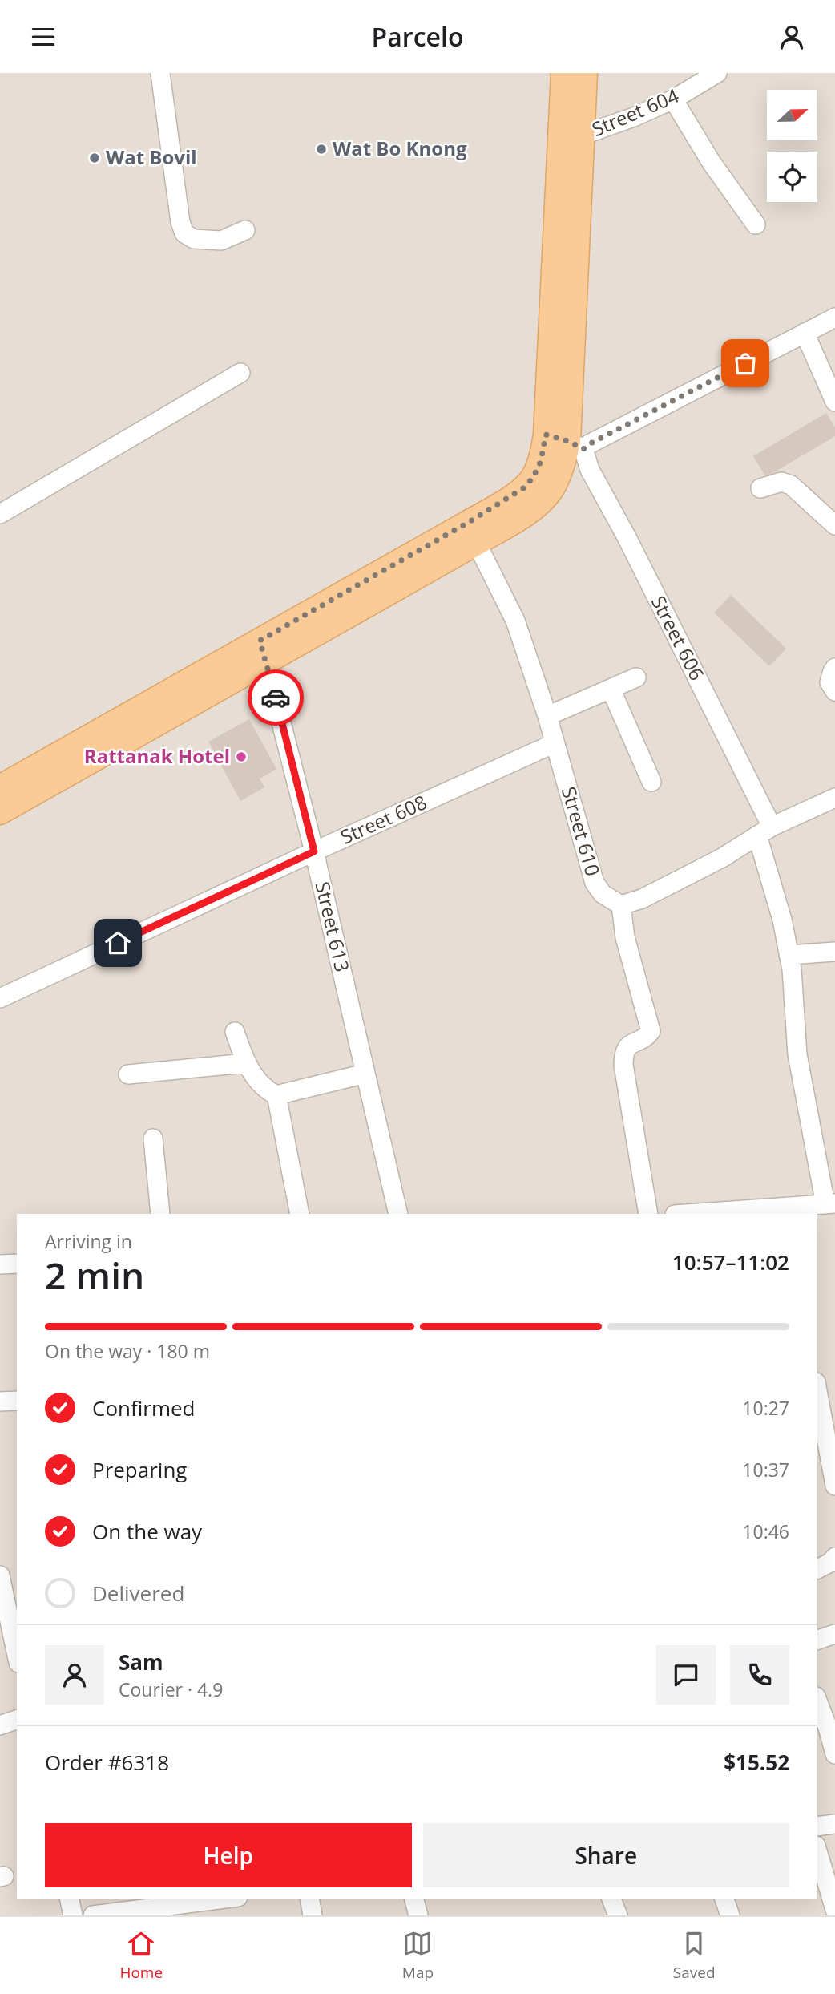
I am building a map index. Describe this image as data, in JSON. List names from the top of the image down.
{
  "streets": {
    "street": [
      "Street 604",
      "Street 606",
      "Street 608",
      "Street 610",
      "Street 613"
    ]
  },
  "crossings": [
    ["Street 608", "Street 610"],
    ["Street 608", "Street 613"]
  ],
  "places": ["Wat Bo Knong", "Wat Bovil", "Rattanak Hotel"],
  "north": "right",
  "page": {
    "header": "Parcelo",
    "heading": ["2 min", "Arriving in", "10:57–11:02"],
    "panel": [
      "Sam",
      "Courier · 4.9",
      "Order #6318",
      "$15.52"
    ],
    "bar": "On the way · 180 m",
    "list": [
      ["Confirmed", "10:27"],
      ["Preparing", "10:37"],
      ["On the way", "10:46"],
      "Delivered"
    ],
    "buttons": ["Help", "Share"],
    "tabs": ["Home", "Map", "Saved"]
  }
}
